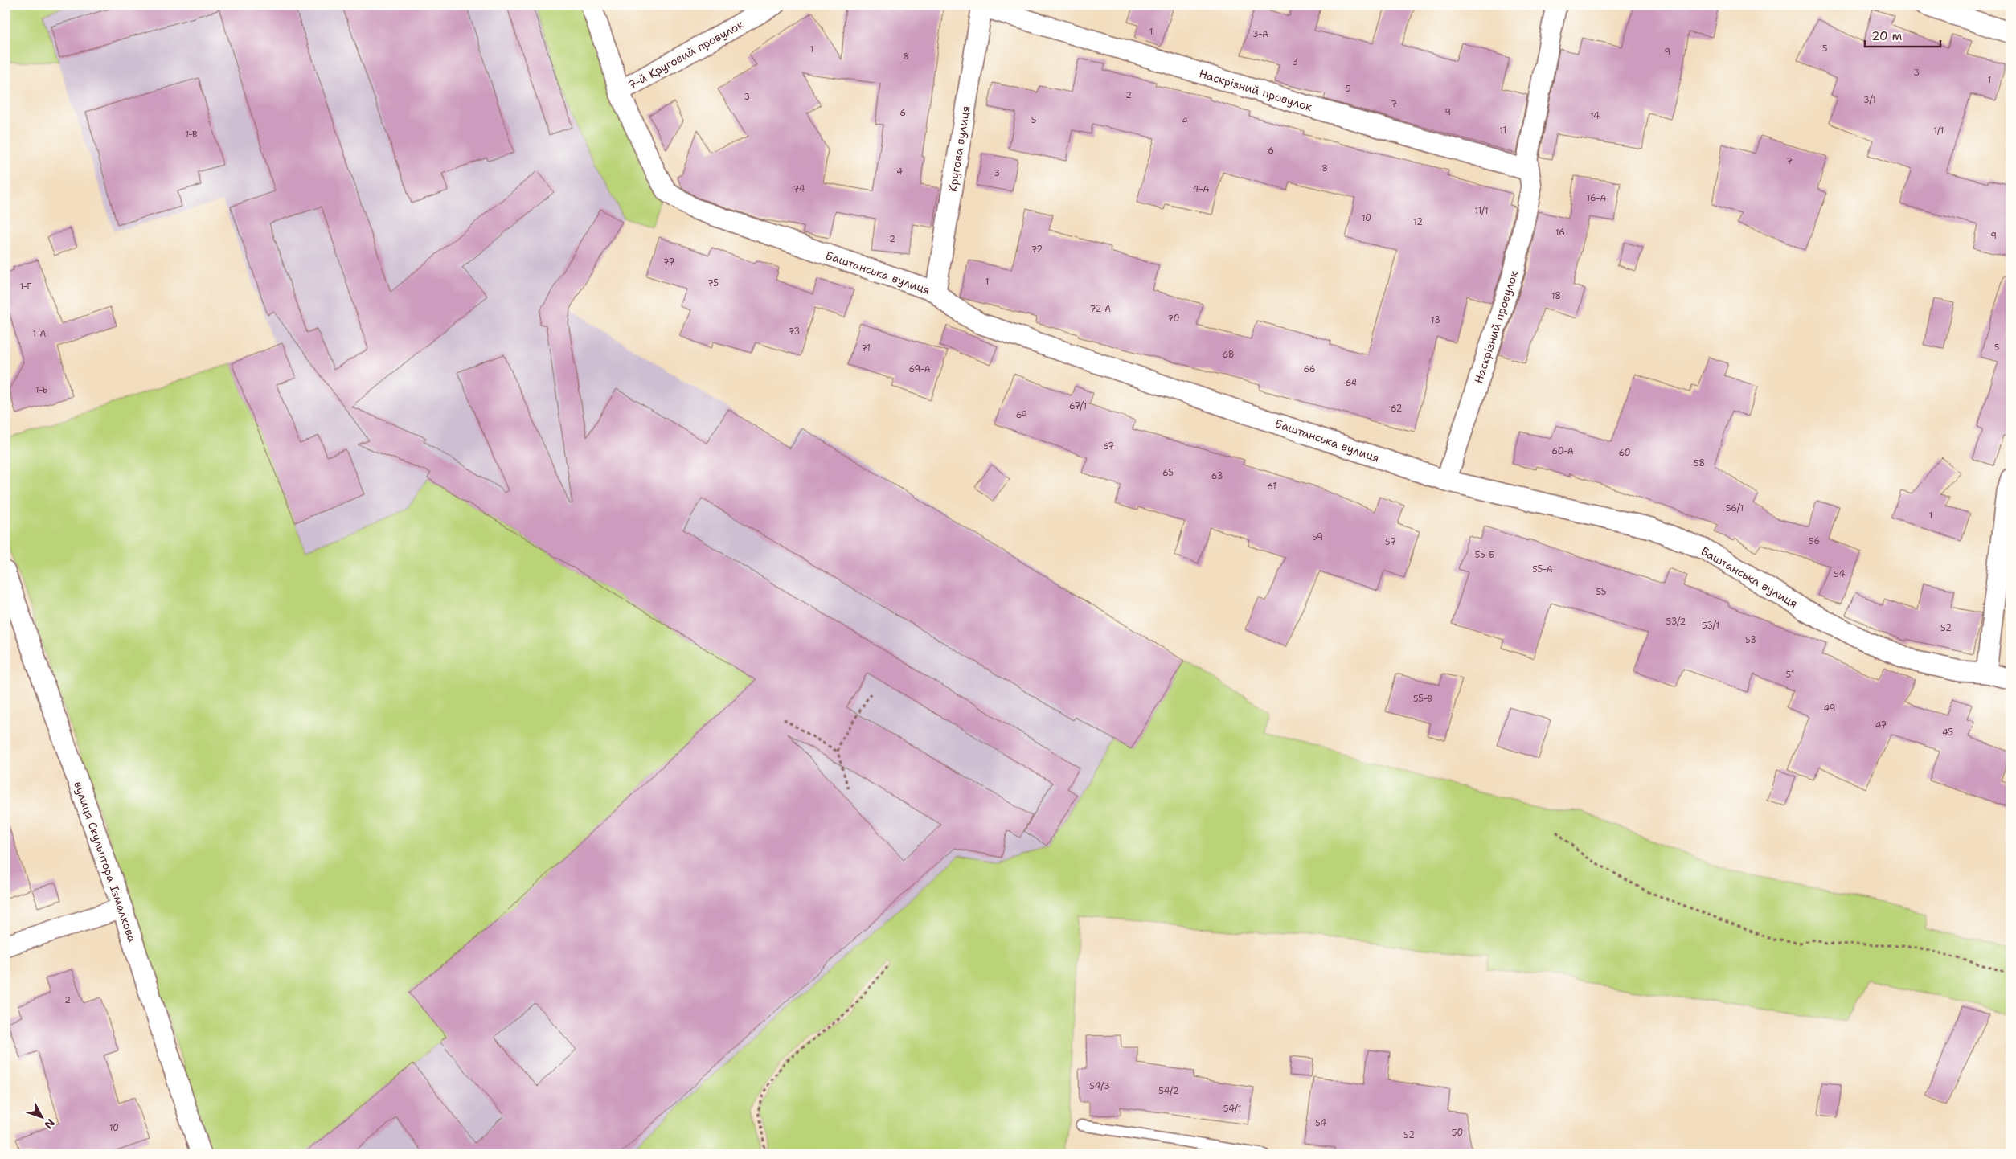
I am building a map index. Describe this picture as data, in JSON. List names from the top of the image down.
{
  "streets": {
    "street": [
      "7-й Круговий провулок",
      "Наскрізний провулок",
      "Кругова вулиця",
      "Баштанська вулиця",
      "вулиця Скульптора Ізмалкова"
    ]
  },
  "crossings": [
    ["7-й Круговий провулок", "Баштанська вулиця"],
    ["Наскрізний провулок", "Кругова вулиця"],
    ["Наскрізний провулок", "Баштанська вулиця"],
    ["Кругова вулиця", "Баштанська вулиця"]
  ],
  "house_numbers": [
    "1",
    "3-А",
    "5",
    "1",
    "9",
    "8",
    "3",
    "3",
    "1",
    "5",
    "2",
    "3",
    "3/1",
    "7",
    "9",
    "6",
    "14",
    "5",
    "4",
    "11",
    "1/1",
    "1-В",
    "6",
    "7",
    "8",
    "4",
    "3",
    "74",
    "4-А",
    "16-А",
    "11/1",
    "10",
    "12",
    "16",
    "9",
    "2",
    "72",
    "77",
    "1",
    "75",
    "1-Г",
    "18",
    "72-А",
    "70",
    "13",
    "73",
    "1-А",
    "5",
    "71",
    "68",
    "69-А",
    "66",
    "64",
    "1-Б",
    "67/1",
    "62",
    "69",
    "67",
    "60-А",
    "60",
    "58",
    "65",
    "63",
    "61",
    "56/1",
    "1",
    "59",
    "56",
    "57",
    "55-Б",
    "55-А",
    "54",
    "55",
    "53/2",
    "53/1",
    "52",
    "53",
    "51",
    "55-В",
    "49",
    "47",
    "45",
    "2",
    "54/3",
    "54/2",
    "54/1",
    "54",
    "10",
    "50",
    "52"
  ],
  "scale_bar": "20 m",
  "north": "bottom right"
}
